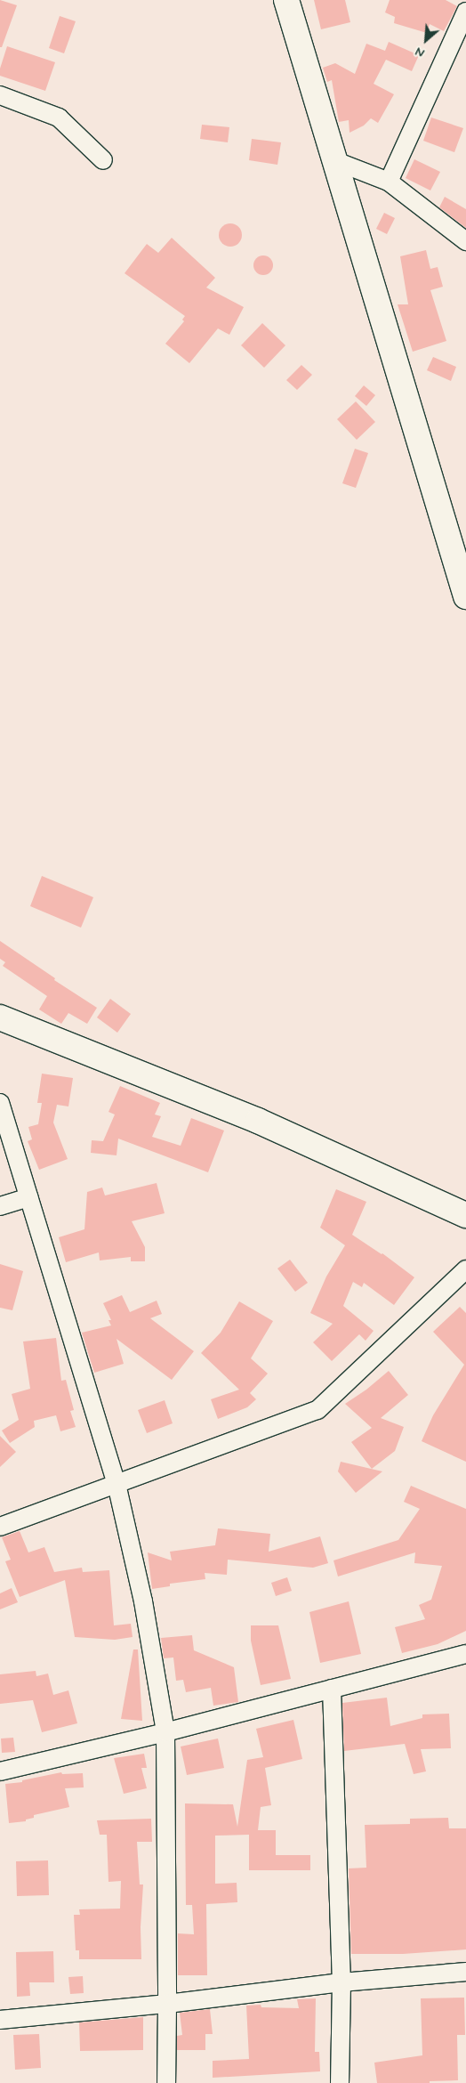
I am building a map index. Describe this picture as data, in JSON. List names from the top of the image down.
{
  "north": "bottom left"
}
